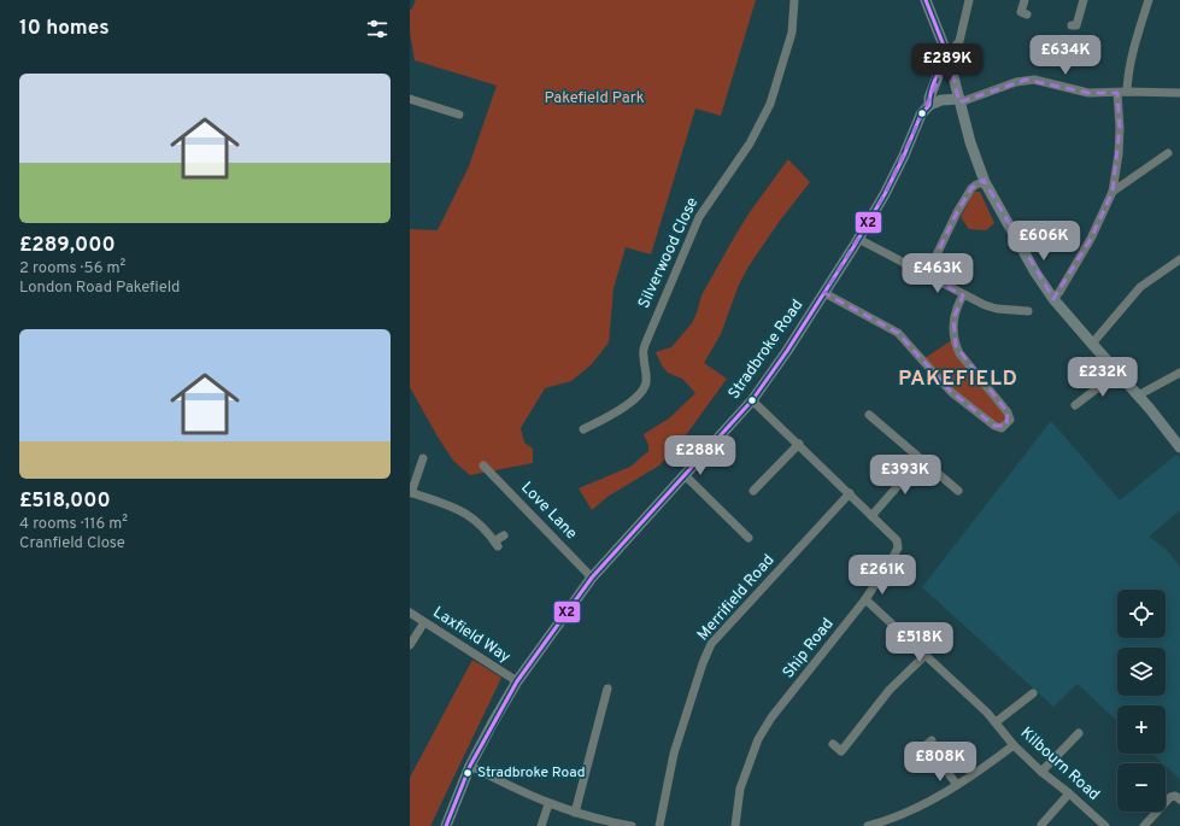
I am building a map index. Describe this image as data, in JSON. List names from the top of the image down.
{
  "streets": {
    "main road": ["Stradbroke Road"],
    "street": [
      "Silverwood Close",
      "Love Lane",
      "Merrifield Road",
      "Laxfield Way",
      "Ship Road",
      "Kilbourn Road"
    ]
  },
  "crossings": [
    ["Stradbroke Road", "Love Lane"],
    ["Stradbroke Road", "Laxfield Way"],
    ["Stradbroke Road", "Ship Road"],
    ["Merrifield Road", "Ship Road"],
    ["Ship Road", "Kilbourn Road"]
  ],
  "districts": ["PAKEFIELD"],
  "parks": ["Pakefield Park"],
  "places": ["Stradbroke Road"],
  "lines": ["transit line X2"],
  "page": {
    "heading": "10 homes",
    "price": [
      "£634K",
      "£289K",
      "£606K",
      "£463K",
      "£232K",
      "£288K",
      "£393K",
      "£261K",
      "£518K",
      "£808K"
    ],
    "list": [
      {
        "name": "£289,000",
        "note": "2 rooms · 56 m² · London Road Pakefield"
      },
      {
        "name": "£518,000",
        "note": "4 rooms · 116 m² · Cranfield Close"
      }
    ],
    "map_buttons": ["+", "−"]
  }
}
